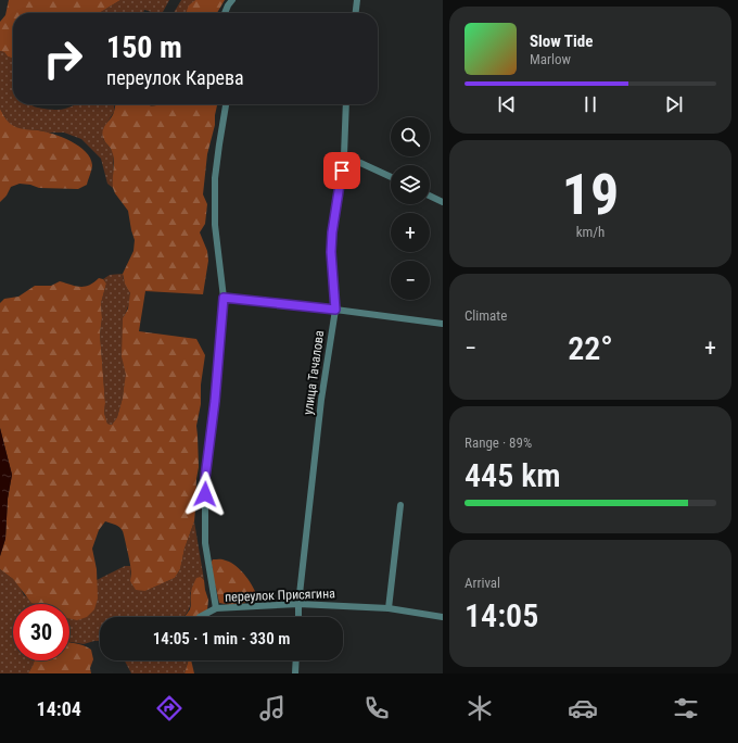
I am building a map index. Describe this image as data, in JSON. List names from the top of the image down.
{
  "streets": {
    "street": ["улица Тачалова", "переулок Присягина"]
  },
  "crossings": [
    ["улица Тачалова", "переулок Присягина"]
  ],
  "page": {
    "turn": ["150 m", "переулок Карева"],
    "song": ["Slow Tide", "Marlow"],
    "map_buttons": ["+", "−"],
    "tile": [
      ["19", "km/h"],
      "Climate",
      ["Range · 89%", "445 km"],
      ["Arrival", "14:05"]
    ],
    "heat": ["−", "22°", "+"],
    "limit": "30",
    "trip": "14:05 · 1 min · 330 m",
    "tabs": "14:04"
  }
}
